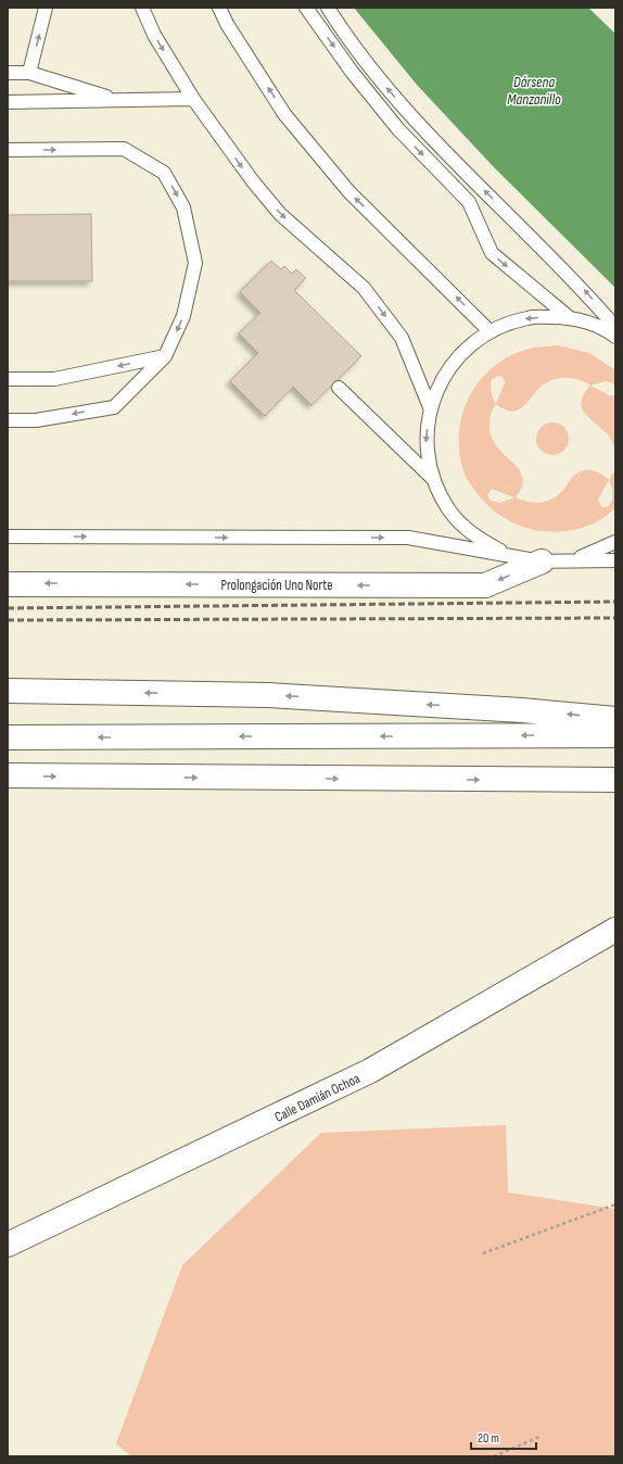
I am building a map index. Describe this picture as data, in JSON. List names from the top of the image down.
{
  "streets": {
    "main road": ["Prolongación Uno Norte", "Calle Damián Ochoa"]
  },
  "water": ["Dársena Manzanillo"],
  "scale_bar": "20 m"
}
